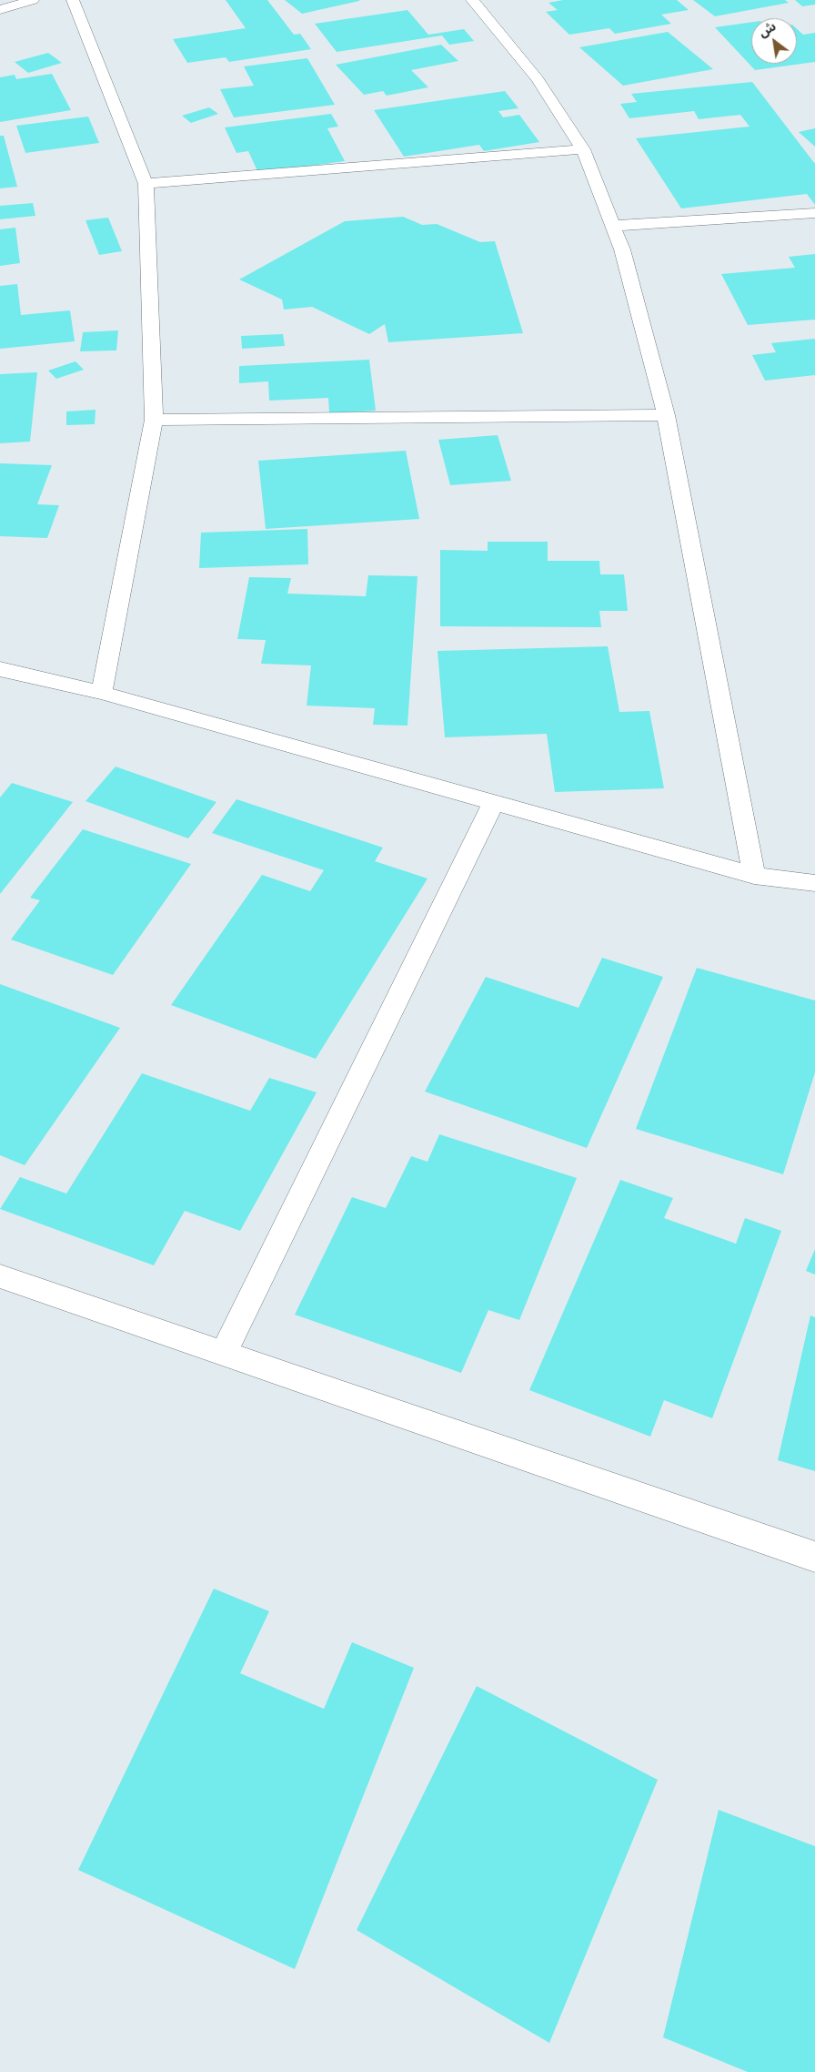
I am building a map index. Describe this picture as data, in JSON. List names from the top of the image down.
{
  "north": "top left"
}
